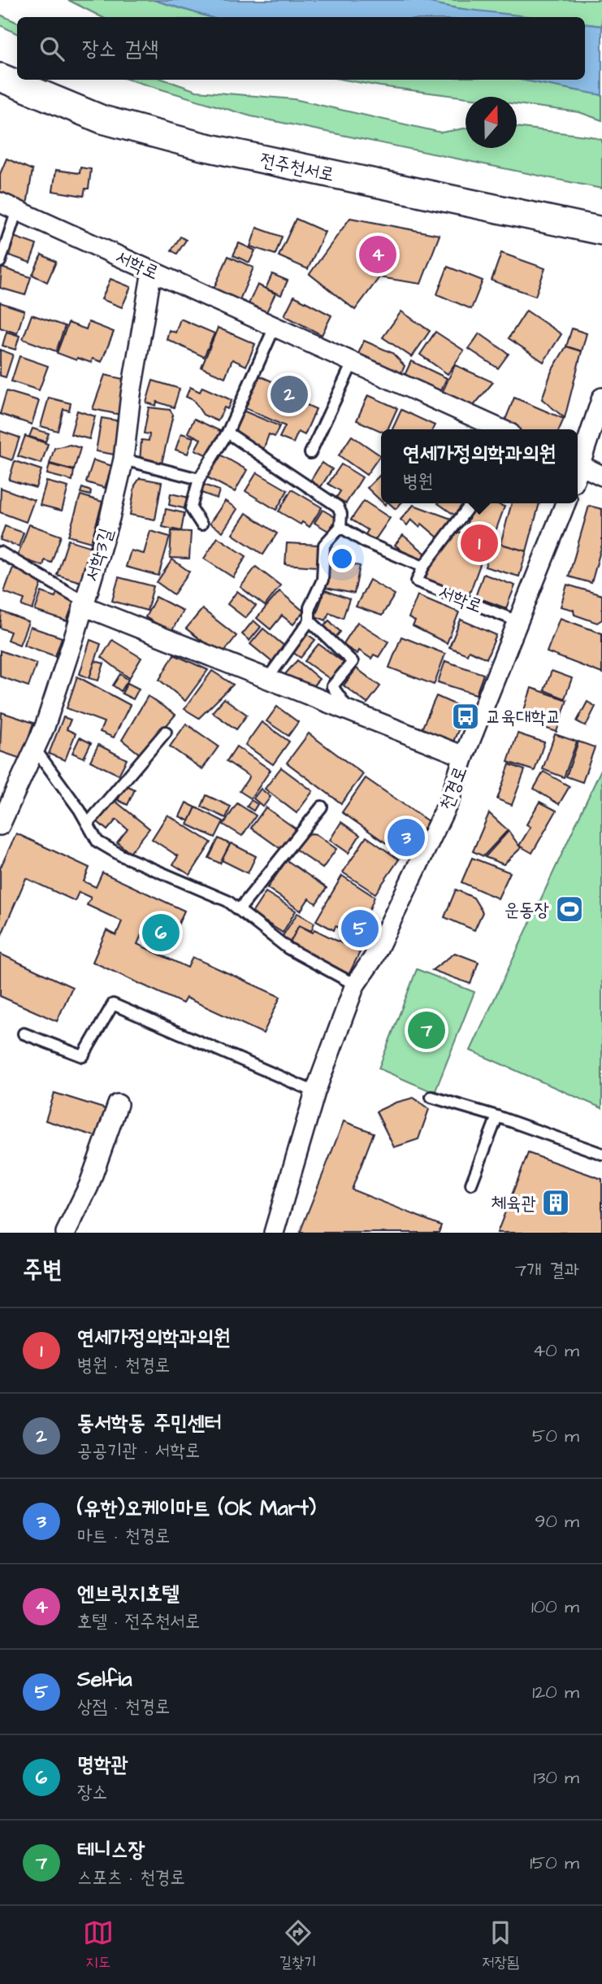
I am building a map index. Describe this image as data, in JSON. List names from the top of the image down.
{
  "streets": {
    "street": [
      "전주천서로",
      "서학로",
      "서학3길",
      "천경로"
    ]
  },
  "crossings": [
    ["서학로", "서학3길"],
    ["서학로", "천경로"]
  ],
  "places": {
    "bus stop": ["교육대학교"],
    "sports": ["운동장"],
    "building": ["체육관"]
  },
  "north": "top",
  "page": {
    "search": "장소 검색",
    "pins": [
      "4",
      "2",
      "1",
      "3",
      "5",
      "6",
      "7"
    ],
    "popup": ["연세가정의학과의원", "병원"],
    "heading": ["주변", "7개 결과"],
    "list": [
      {
        "mark": "1",
        "name": "연세가정의학과의원",
        "note": "병원 · 천경로",
        "value": "40 m"
      },
      {
        "mark": "2",
        "name": "동서학동 주민센터",
        "note": "공공기관 · 서학로",
        "value": "50 m"
      },
      {
        "mark": "3",
        "name": "(유한)오케이마트 (OK Mart)",
        "note": "마트 · 천경로",
        "value": "90 m"
      },
      {
        "mark": "4",
        "name": "엔브릿지호텔",
        "note": "호텔 · 전주천서로",
        "value": "100 m"
      },
      {
        "mark": "5",
        "name": "Selfia",
        "note": "상점 · 천경로",
        "value": "120 m"
      },
      {
        "mark": "6",
        "name": "명학관",
        "note": "장소",
        "value": "130 m"
      },
      {
        "mark": "7",
        "name": "테니스장",
        "note": "스포츠 · 천경로",
        "value": "150 m"
      }
    ],
    "nav": ["지도", "길찾기", "저장됨"]
  }
}
